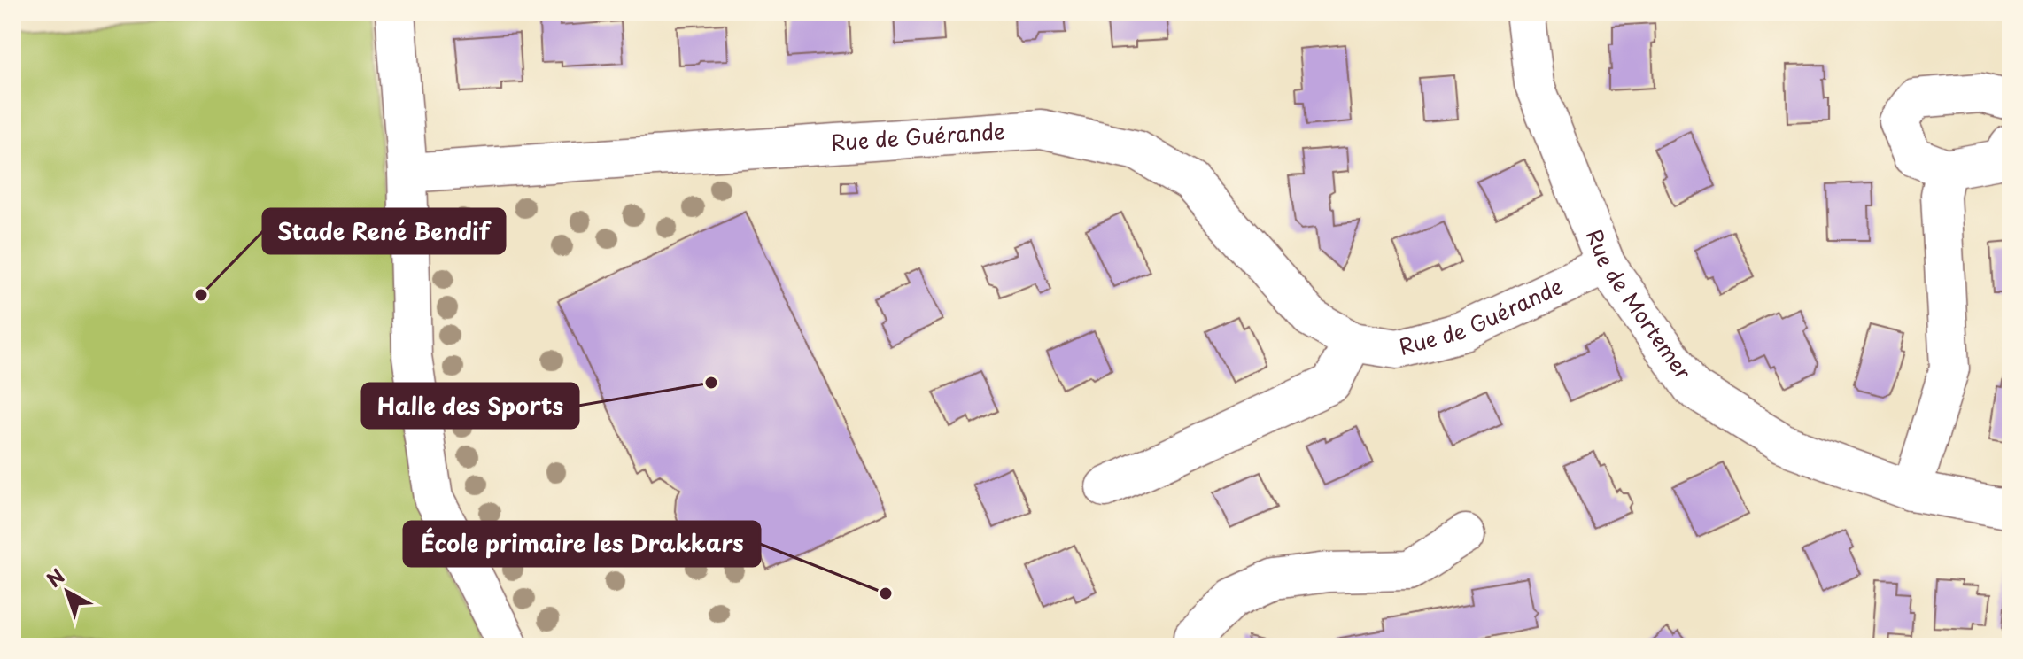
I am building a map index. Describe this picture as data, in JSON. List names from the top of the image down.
{
  "streets": {
    "street": ["Rue de Guérande", "Rue de Mortemer"]
  },
  "crossings": [
    ["Rue de Guérande", "Rue de Mortemer"]
  ],
  "places": ["Stade René Bendif", "Halle des Sports", "École primaire les Drakkars"],
  "north": "top left"
}
